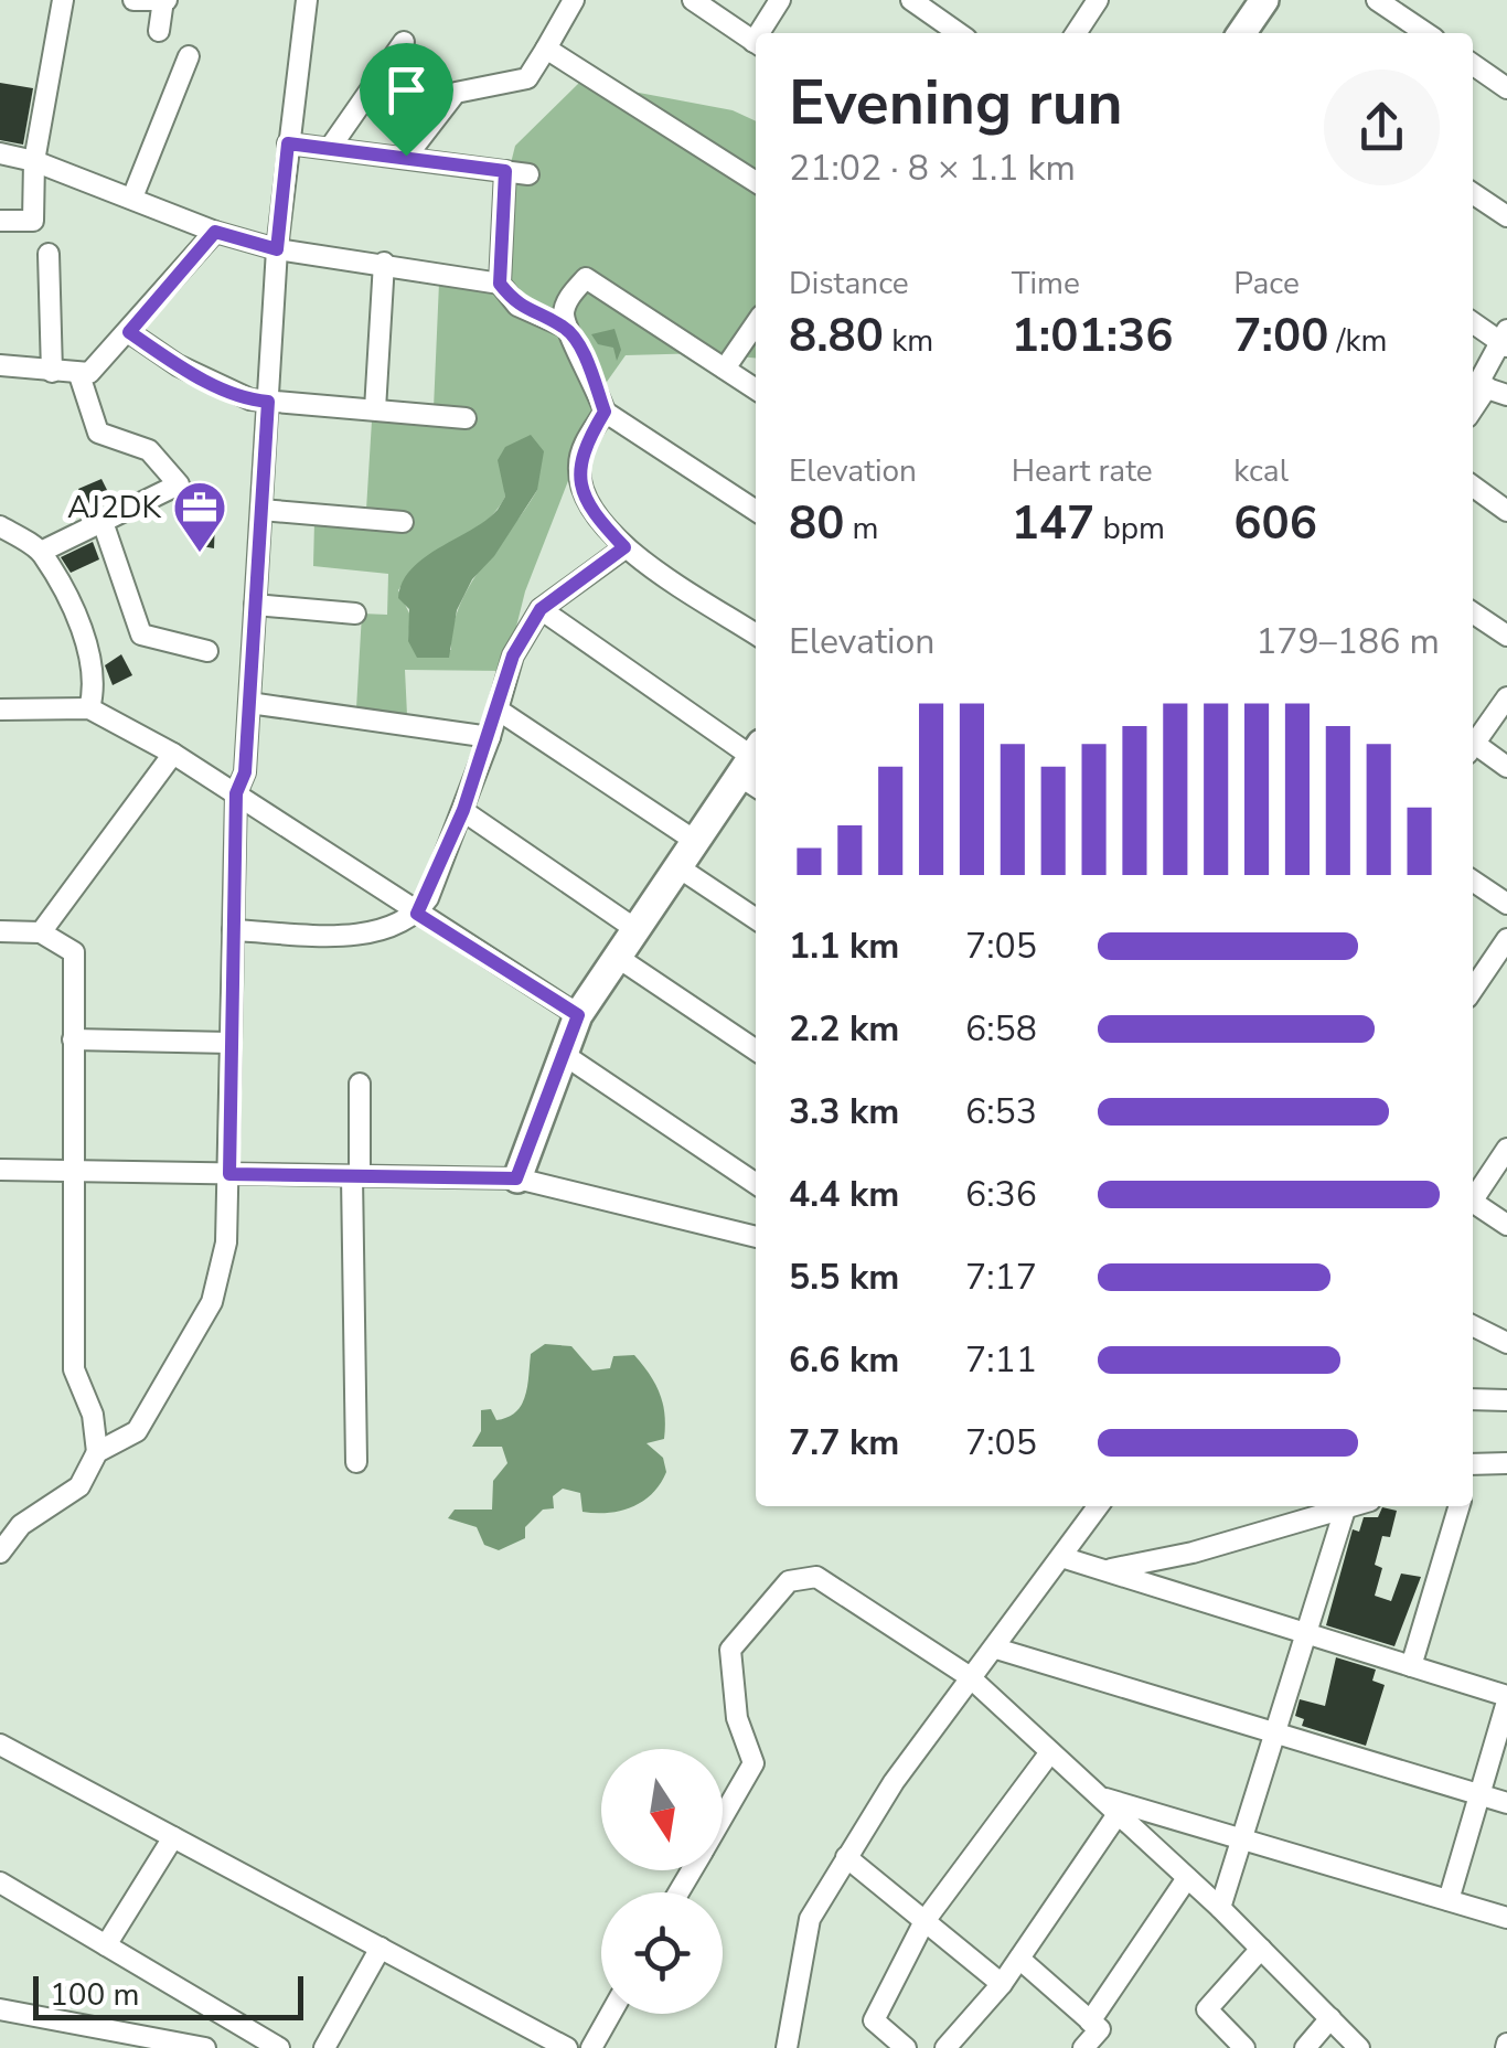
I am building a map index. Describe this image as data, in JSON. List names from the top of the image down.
{
  "places": {
    "office": ["AJ2DK"]
  },
  "scale_bar": "100 m",
  "north": "bottom",
  "page": {
    "heading": ["Evening run", "21:02 · 8 × 1.1 km"],
    "stats": [
      ["Distance", "8.80 km"],
      ["Time", "1:01:36"],
      ["Pace", "7:00 /km"],
      ["Elevation", "80 m"],
      ["Heart rate", "147 bpm"],
      ["kcal", "606"]
    ],
    "chart": ["Elevation", "179–186 m"],
    "list": [
      {
        "name": "1.1 km",
        "note": "7:05"
      },
      {
        "name": "2.2 km",
        "note": "6:58"
      },
      {
        "name": "3.3 km",
        "note": "6:53"
      },
      {
        "name": "4.4 km",
        "note": "6:36"
      },
      {
        "name": "5.5 km",
        "note": "7:17"
      },
      {
        "name": "6.6 km",
        "note": "7:11"
      },
      {
        "name": "7.7 km",
        "note": "7:05"
      }
    ],
    "scale": "100 m"
  }
}
